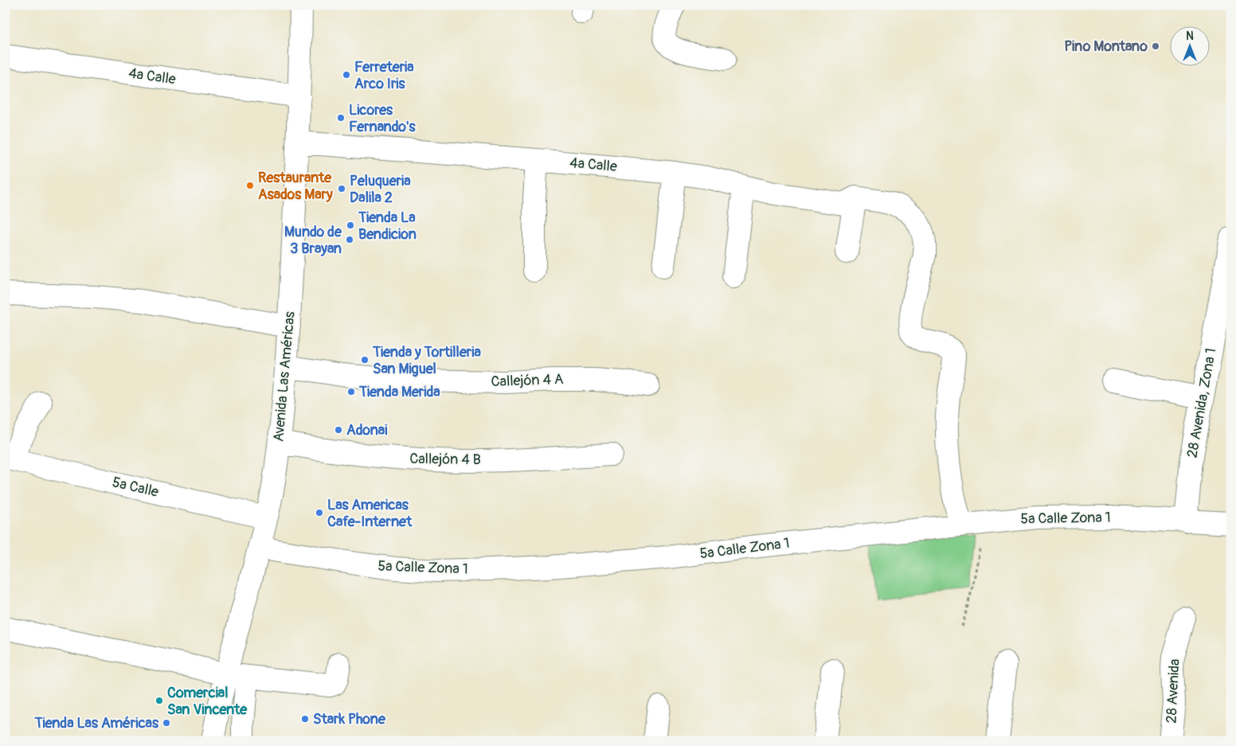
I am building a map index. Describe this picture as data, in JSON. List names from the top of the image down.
{
  "streets": {
    "street": [
      "4a Calle",
      "Avenida Las Américas",
      "Callejón 4 A",
      "28 Avenida, Zona 1",
      "Callejón 4 B",
      "5a Calle",
      "5a Calle Zona 1",
      "28 Avenida"
    ]
  },
  "crossings": [
    ["4a Calle", "Avenida Las Américas"],
    ["4a Calle", "5a Calle Zona 1"],
    ["Avenida Las Américas", "Callejón 4 A"],
    ["Avenida Las Américas", "Callejón 4 B"],
    ["Avenida Las Américas", "5a Calle"],
    ["Avenida Las Américas", "5a Calle Zona 1"],
    ["28 Avenida, Zona 1", "5a Calle Zona 1"]
  ],
  "places": [
    "Pino Montano",
    "Ferreteria Arco Iris",
    "Licores Fernando's",
    "Restaurante Asados Mary",
    "Peluqueria Dalila 2",
    "Tienda La Bendicion",
    "Mundo de 3 Brayan",
    "Tienda y Tortilleria San Miguel",
    "Tienda Merida",
    "Adonai",
    "Las Americas Cafe-Internet",
    "Comercial San Vincente",
    "Stark Phone",
    "Tienda Las Américas"
  ],
  "north": "top"
}
